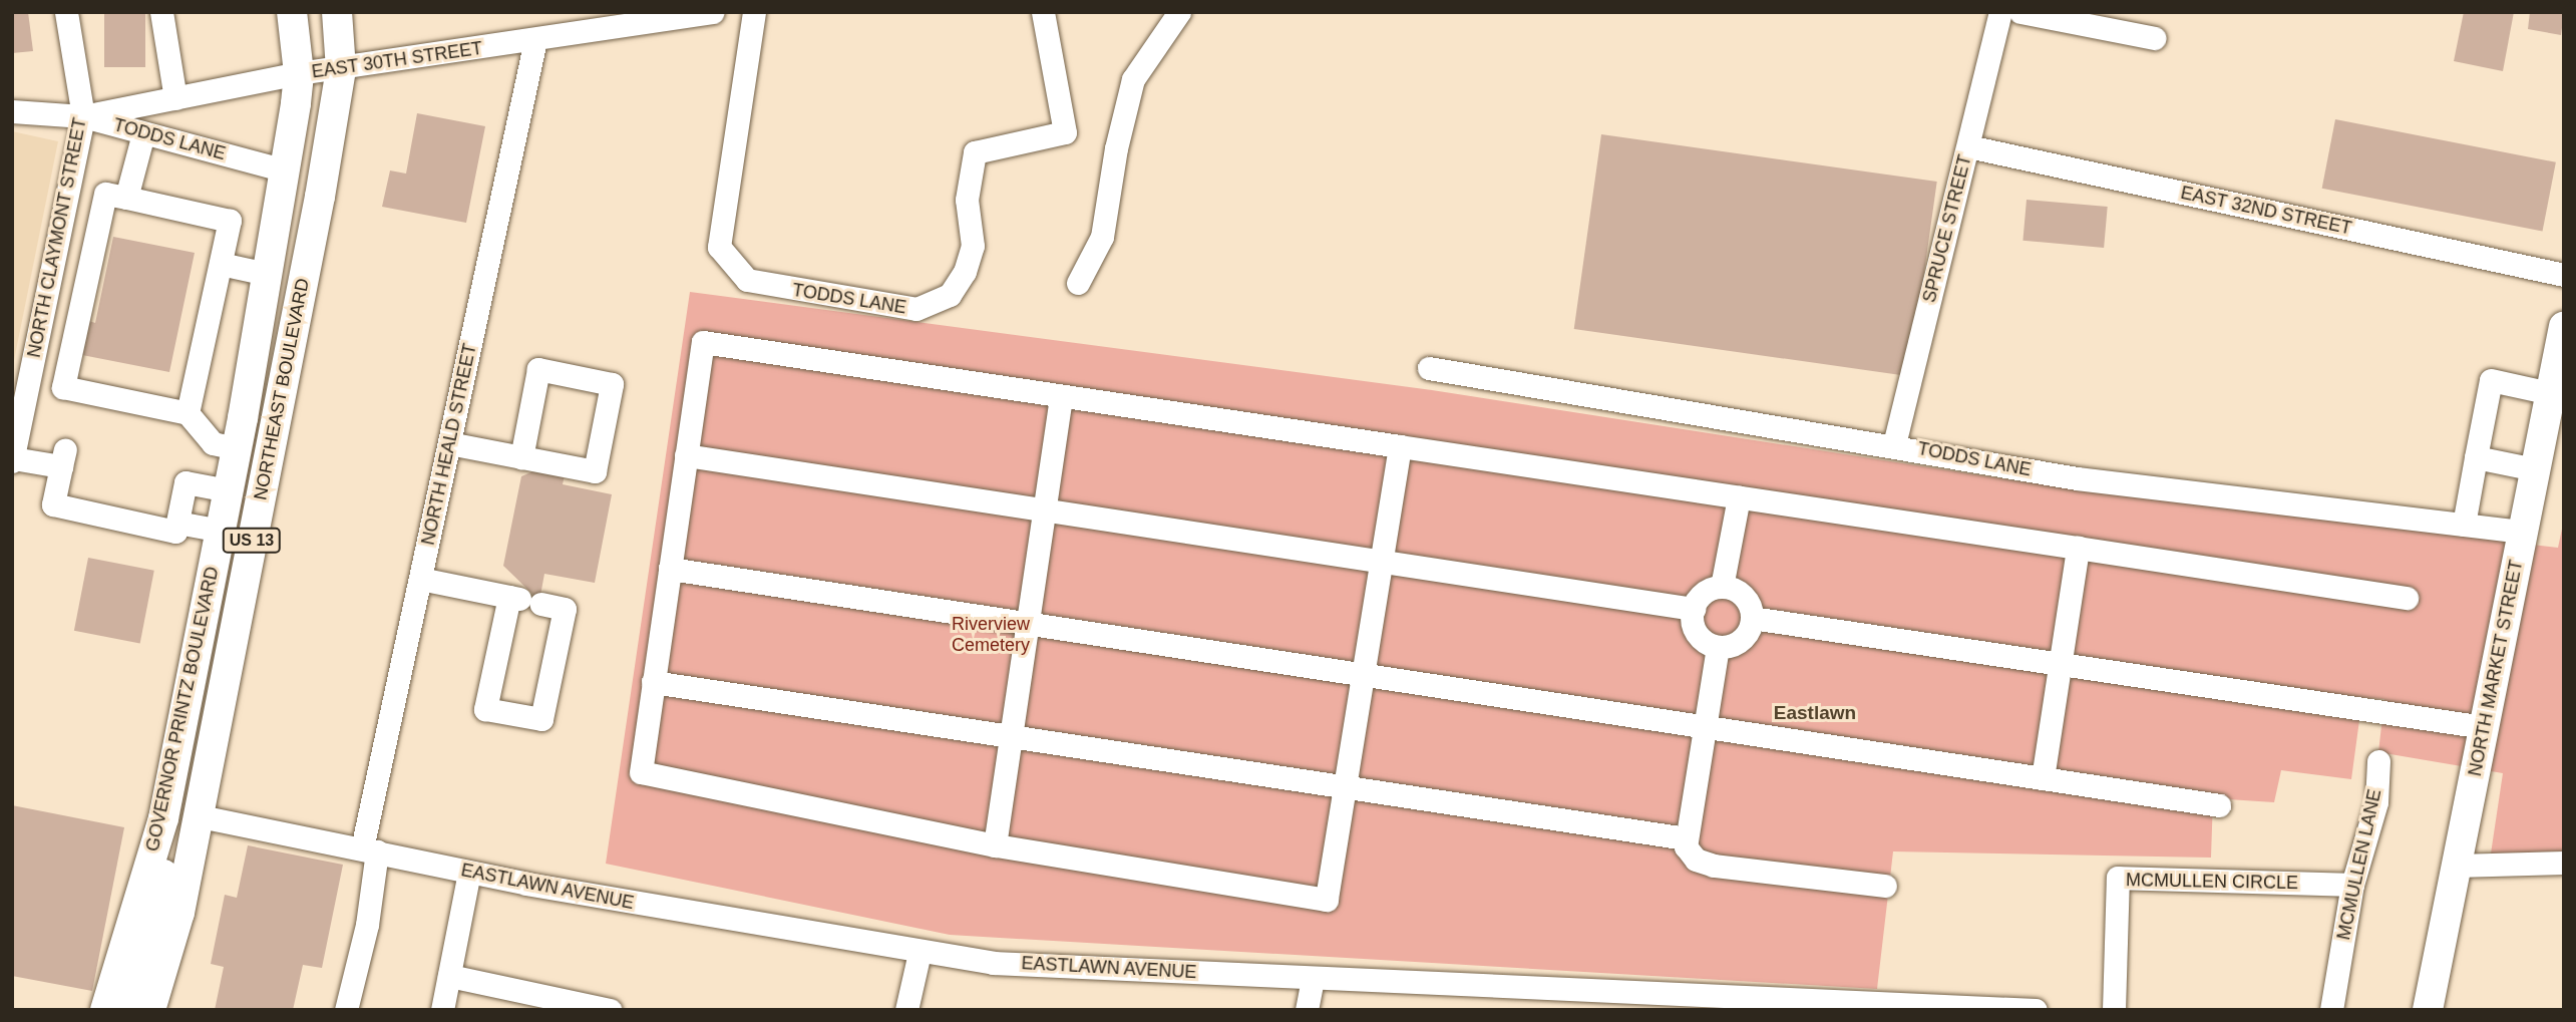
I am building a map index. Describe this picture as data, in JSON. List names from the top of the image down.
{
  "streets": {
    "main road": [
      "NORTHEAST BOULEVARD",
      "US 13",
      "NORTH MARKET STREET",
      "GOVERNOR PRINTZ BOULEVARD"
    ],
    "street": [
      "EAST 30TH STREET",
      "TODDS LANE",
      "EAST 32ND STREET",
      "SPRUCE STREET",
      "NORTH CLAYMONT STREET",
      "NORTH HEALD STREET",
      "MCMULLEN LANE",
      "MCMULLEN CIRCLE",
      "EASTLAWN AVENUE"
    ]
  },
  "crossings": [
    ["EAST 30TH STREET", "TODDS LANE"],
    ["EAST 30TH STREET", "NORTH CLAYMONT STREET"],
    ["EAST 30TH STREET", "NORTHEAST BOULEVARD"],
    ["EAST 30TH STREET", "NORTH HEALD STREET"],
    ["EAST 30TH STREET", "US 13"],
    ["EAST 30TH STREET", "GOVERNOR PRINTZ BOULEVARD"],
    ["TODDS LANE", "SPRUCE STREET"],
    ["TODDS LANE", "NORTH CLAYMONT STREET"],
    ["TODDS LANE", "NORTH MARKET STREET"],
    ["TODDS LANE", "GOVERNOR PRINTZ BOULEVARD"],
    ["EAST 32ND STREET", "SPRUCE STREET"],
    ["NORTHEAST BOULEVARD", "EASTLAWN AVENUE"],
    ["NORTH HEALD STREET", "EASTLAWN AVENUE"],
    ["US 13", "GOVERNOR PRINTZ BOULEVARD"],
    ["MCMULLEN LANE", "MCMULLEN CIRCLE"]
  ],
  "districts": ["Eastlawn"],
  "parks": ["Riverview Cemetery"]
}
